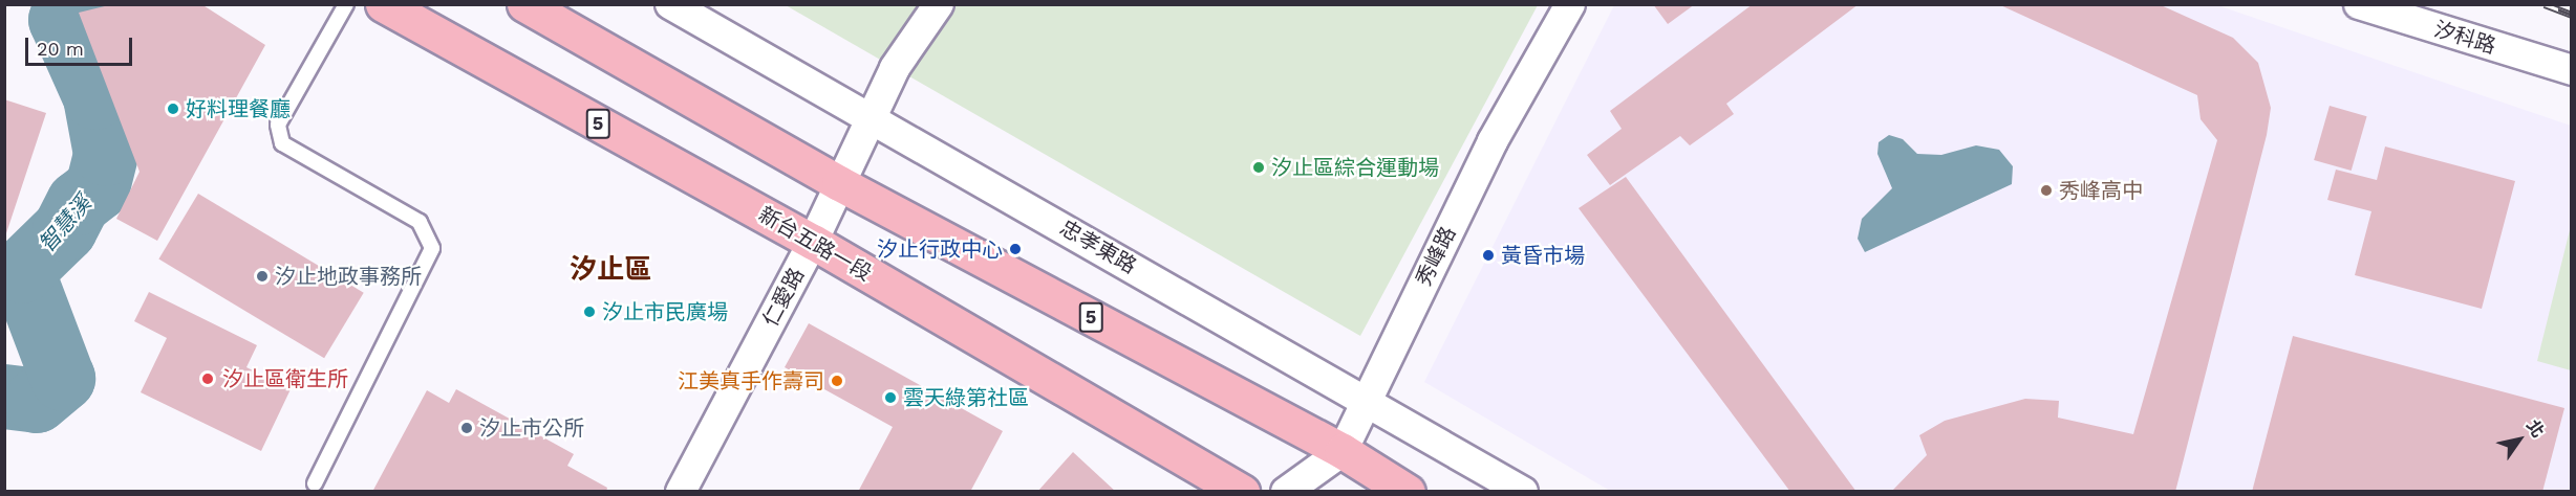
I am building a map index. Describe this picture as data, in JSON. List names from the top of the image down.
{
  "streets": {
    "main road": ["5", "新台五路一段"],
    "street": [
      "汐科路",
      "忠孝東路",
      "秀峰路",
      "仁愛路"
    ]
  },
  "crossings": [
    ["5", "秀峰路"],
    ["5", "仁愛路"],
    ["新台五路一段", "仁愛路"],
    ["忠孝東路", "秀峰路"],
    ["忠孝東路", "仁愛路"]
  ],
  "districts": ["汐止區"],
  "water": ["智慧溪"],
  "places": [
    "好料理餐廳",
    "汐止區綜合運動場",
    "秀峰高中",
    "汐止行政中心",
    "黃昏市場",
    "汐止地政事務所",
    "汐止市民廣場",
    "汐止區衛生所",
    "江美真手作壽司",
    "雲天綠第社區",
    "汐止市公所"
  ],
  "scale_bar": "20 m",
  "north": "top right"
}
